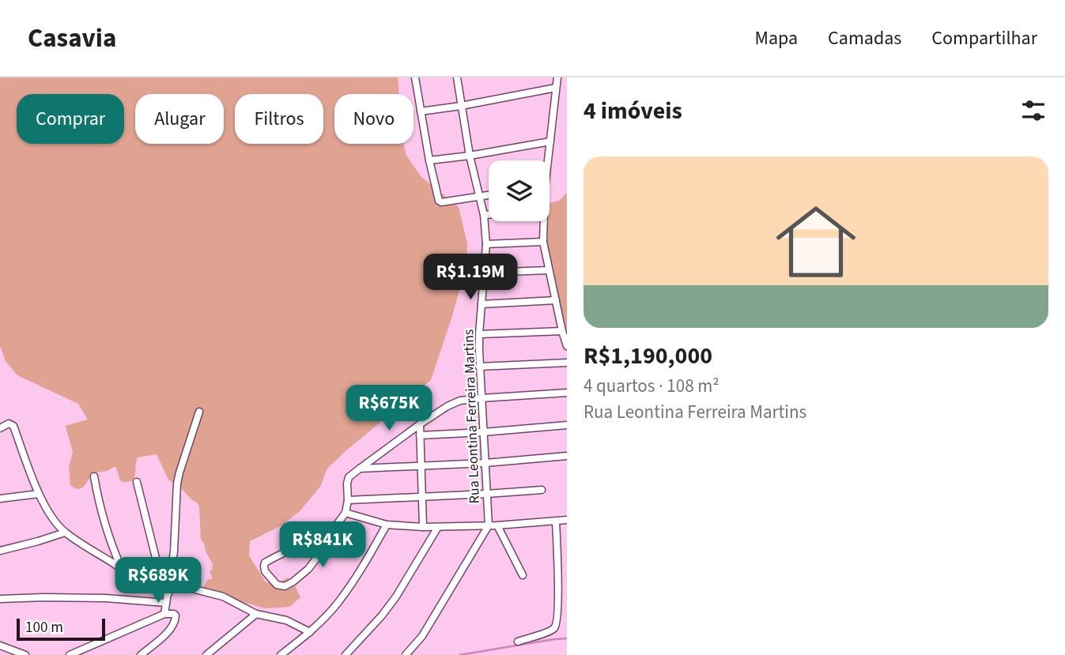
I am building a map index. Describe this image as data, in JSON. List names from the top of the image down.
{
  "streets": {
    "street": ["Rua Leontina Ferreira Martins"]
  },
  "scale_bar": "100 m",
  "page": {
    "header": "Casavia",
    "nav": ["Mapa", "Camadas", "Compartilhar"],
    "heading": "4 imóveis",
    "chip": [
      "Comprar",
      "Alugar",
      "Filtros",
      "Novo"
    ],
    "list": [
      {
        "name": "R$1,190,000",
        "note": "4 quartos · 108 m² · Rua Leontina Ferreira Martins"
      }
    ],
    "price": [
      "R$1.19M",
      "R$675K",
      "R$841K",
      "R$689K"
    ],
    "scale": "100 m"
  }
}
